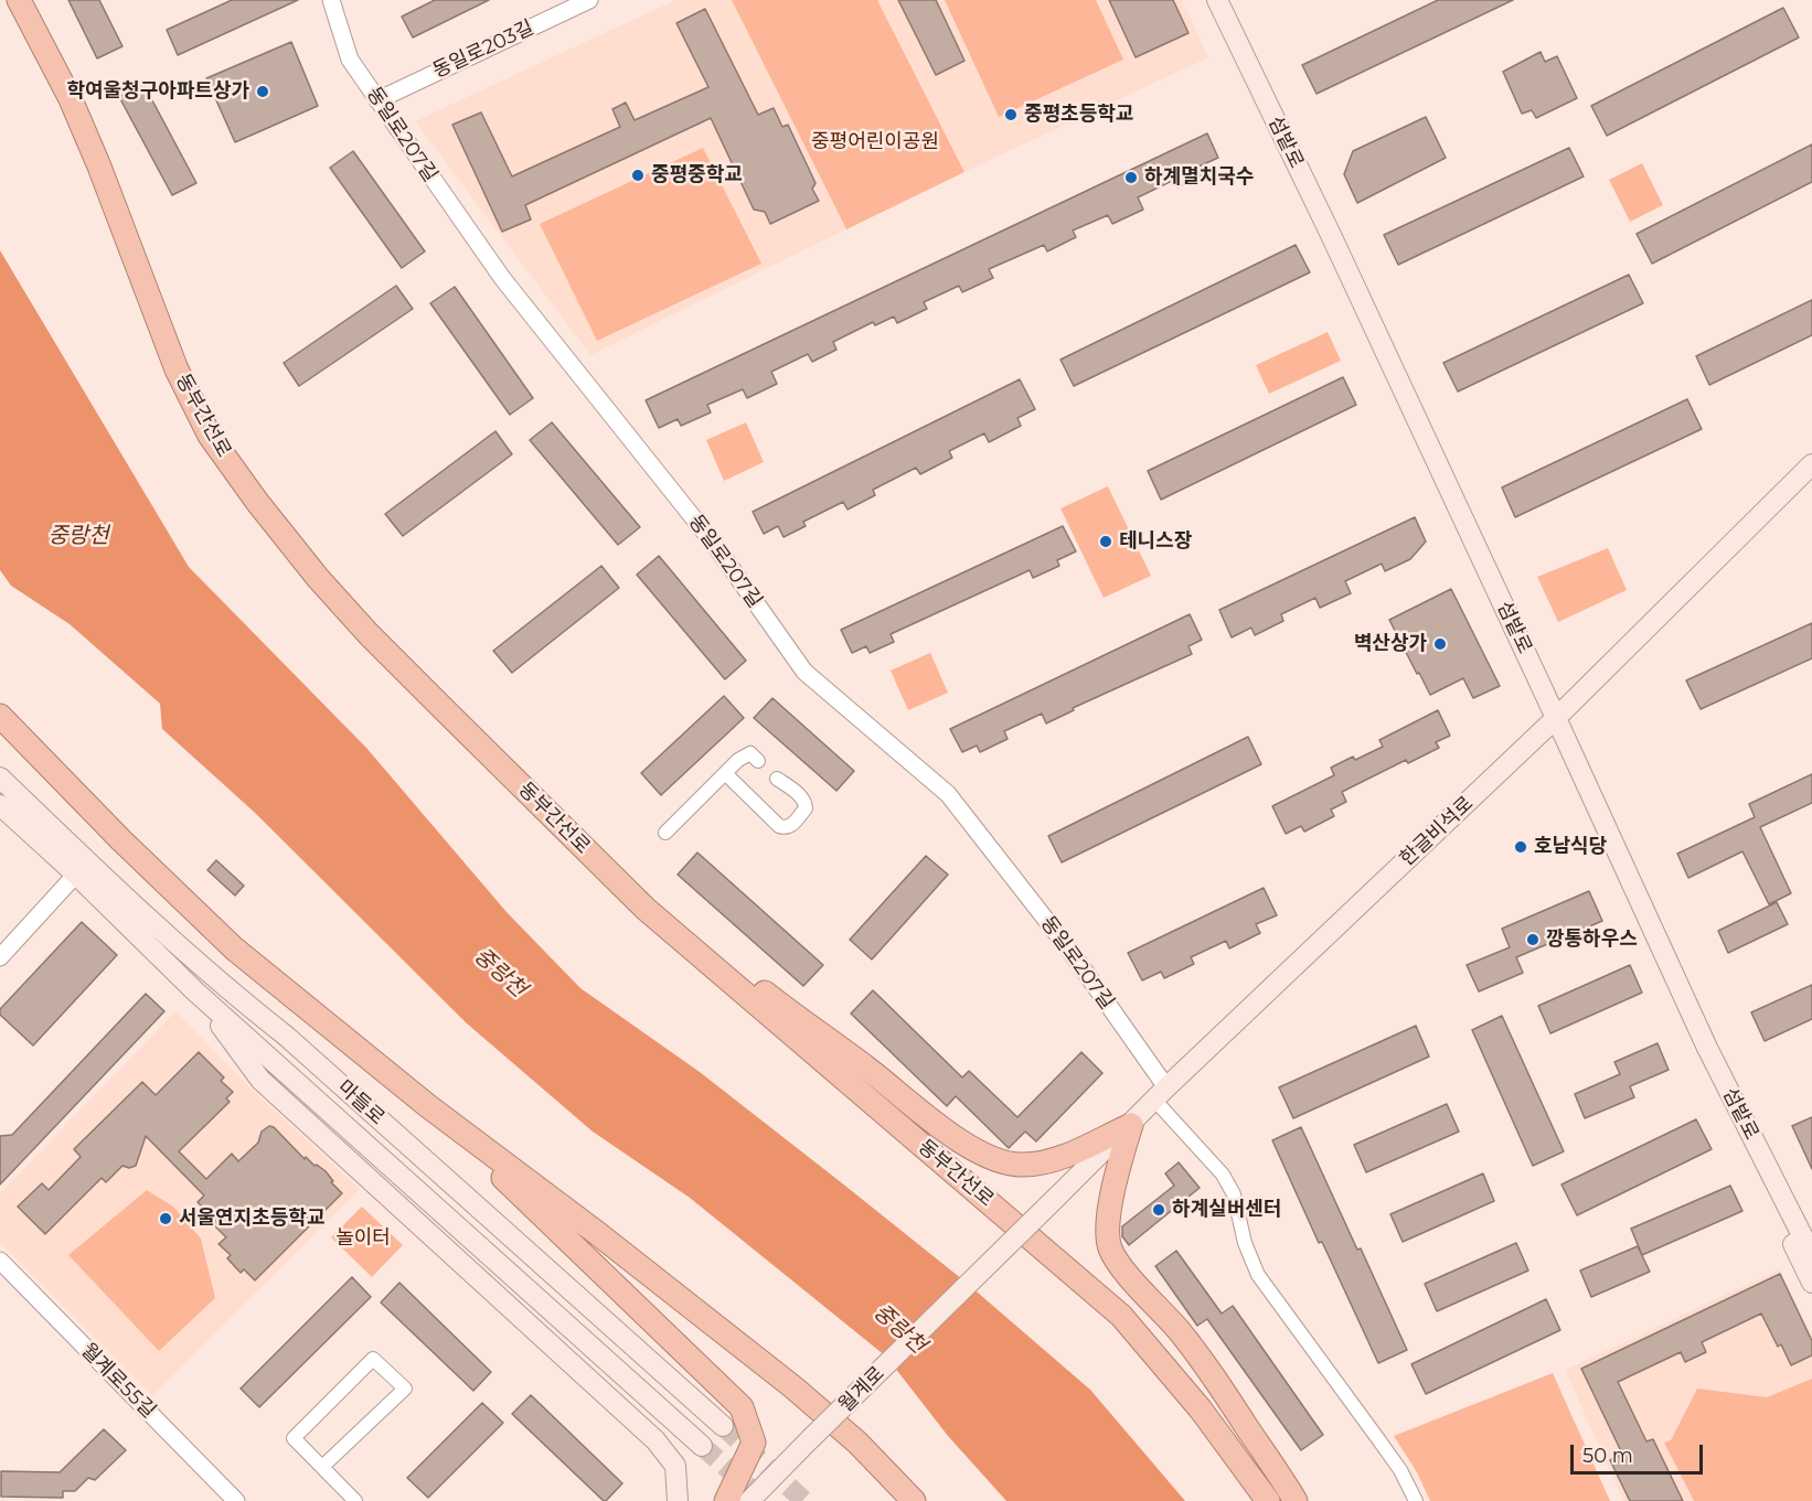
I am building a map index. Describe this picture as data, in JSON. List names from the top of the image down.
{
  "streets": {
    "highway": ["동부간선로"],
    "main road": [
      "섬밭로",
      "한글비석로",
      "마들로",
      "월계로"
    ],
    "street": ["동일로203길", "동일로207길", "월계로55길"]
  },
  "crossings": [
    ["동일로203길", "동일로207길"],
    ["동일로207길", "한글비석로"],
    ["섬밭로", "한글비석로"],
    ["한글비석로", "월계로"]
  ],
  "water": ["중랑천"],
  "parks": ["중평어린이공원", "놀이터"],
  "places": [
    "학여울청구아파트상가",
    "중평초등학교",
    "중평중학교",
    "하계멸치국수",
    "테니스장",
    "벽산상가",
    "호남식당",
    "깡통하우스",
    "하계실버센터",
    "서울연지초등학교"
  ],
  "scale_bar": "50 m"
}
